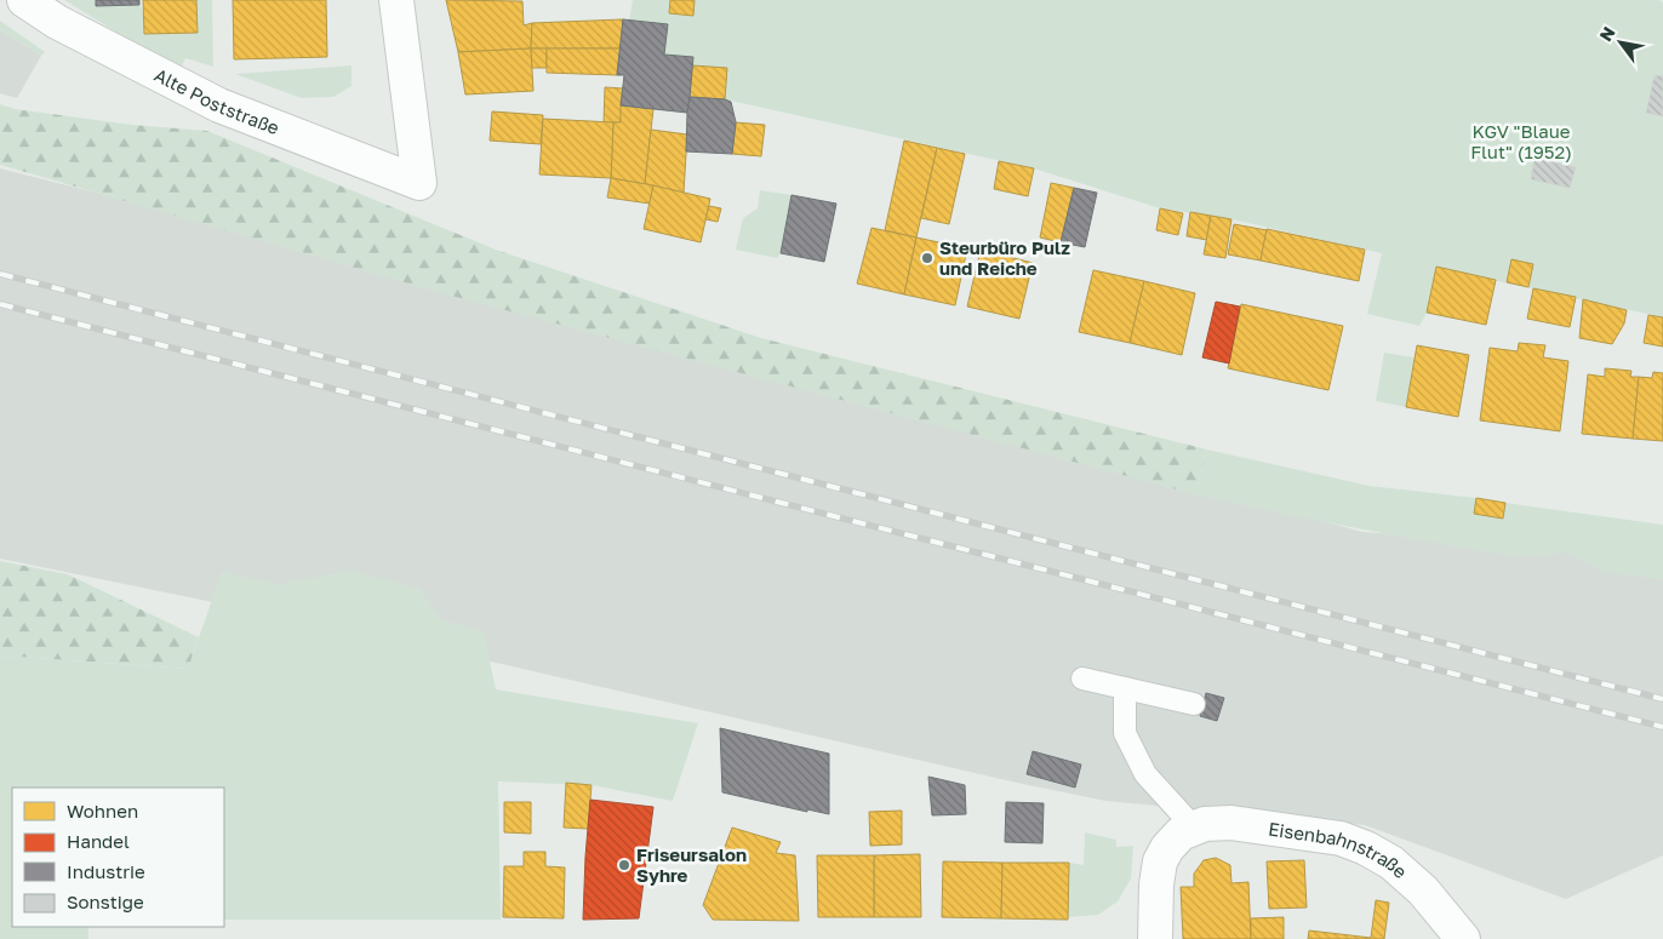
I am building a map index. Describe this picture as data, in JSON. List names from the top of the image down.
{
  "streets": {
    "street": ["Alte Poststraße", "Eisenbahnstraße"]
  },
  "parks": ["KGV \"Blaue Flut\" (1952)"],
  "places": ["Steurbüro Pulz und Reiche", "Friseursalon Syhre"],
  "legend": [
    "Wohnen",
    "Handel",
    "Industrie",
    "Sonstige"
  ],
  "north": "top left"
}
